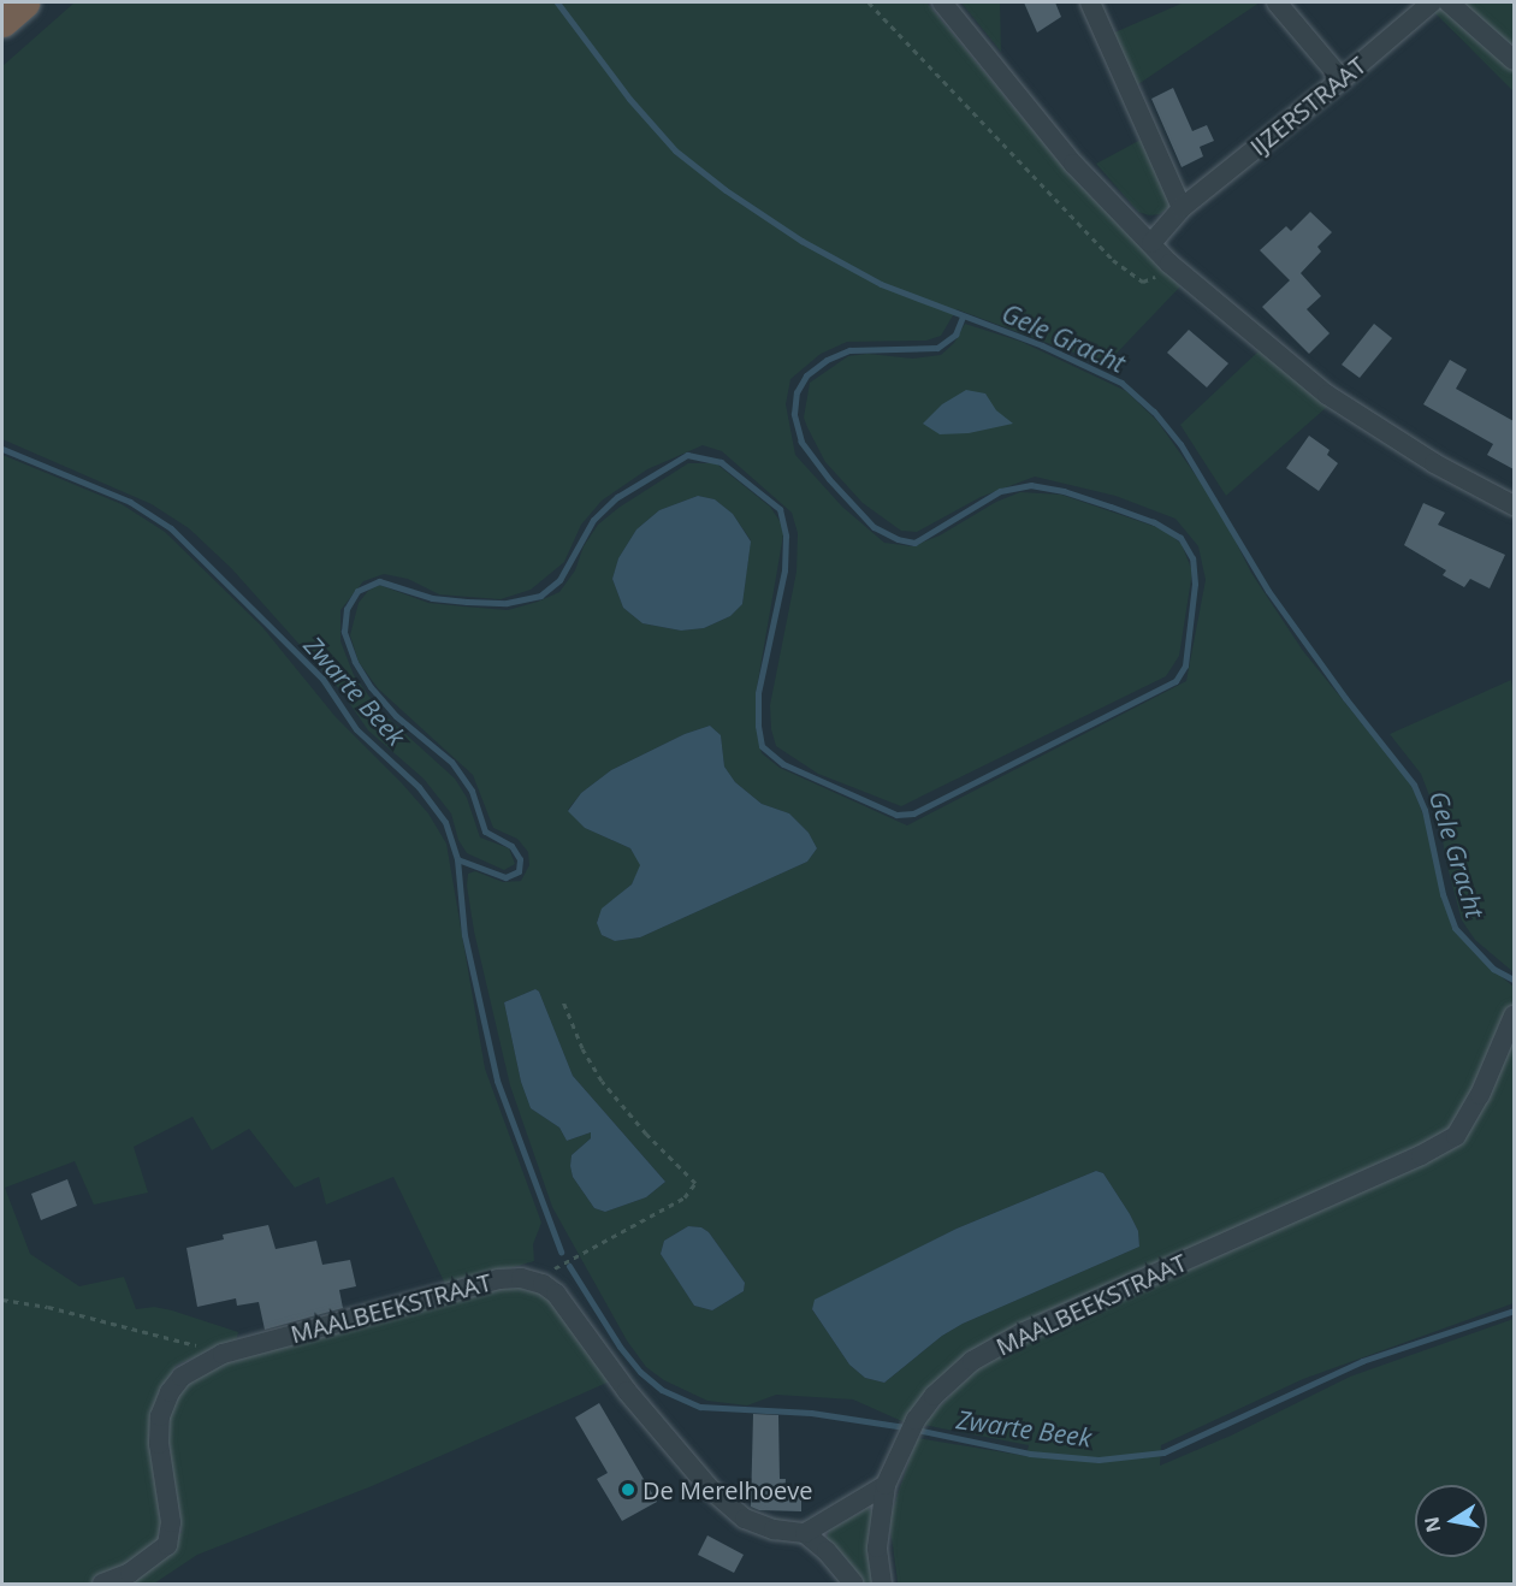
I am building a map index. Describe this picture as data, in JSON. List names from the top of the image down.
{
  "streets": {
    "street": ["IJZERSTRAAT", "MAALBEEKSTRAAT"]
  },
  "water": ["Gele Gracht", "Zwarte Beek"],
  "places": ["De Merelhoeve"],
  "north": "left"
}
